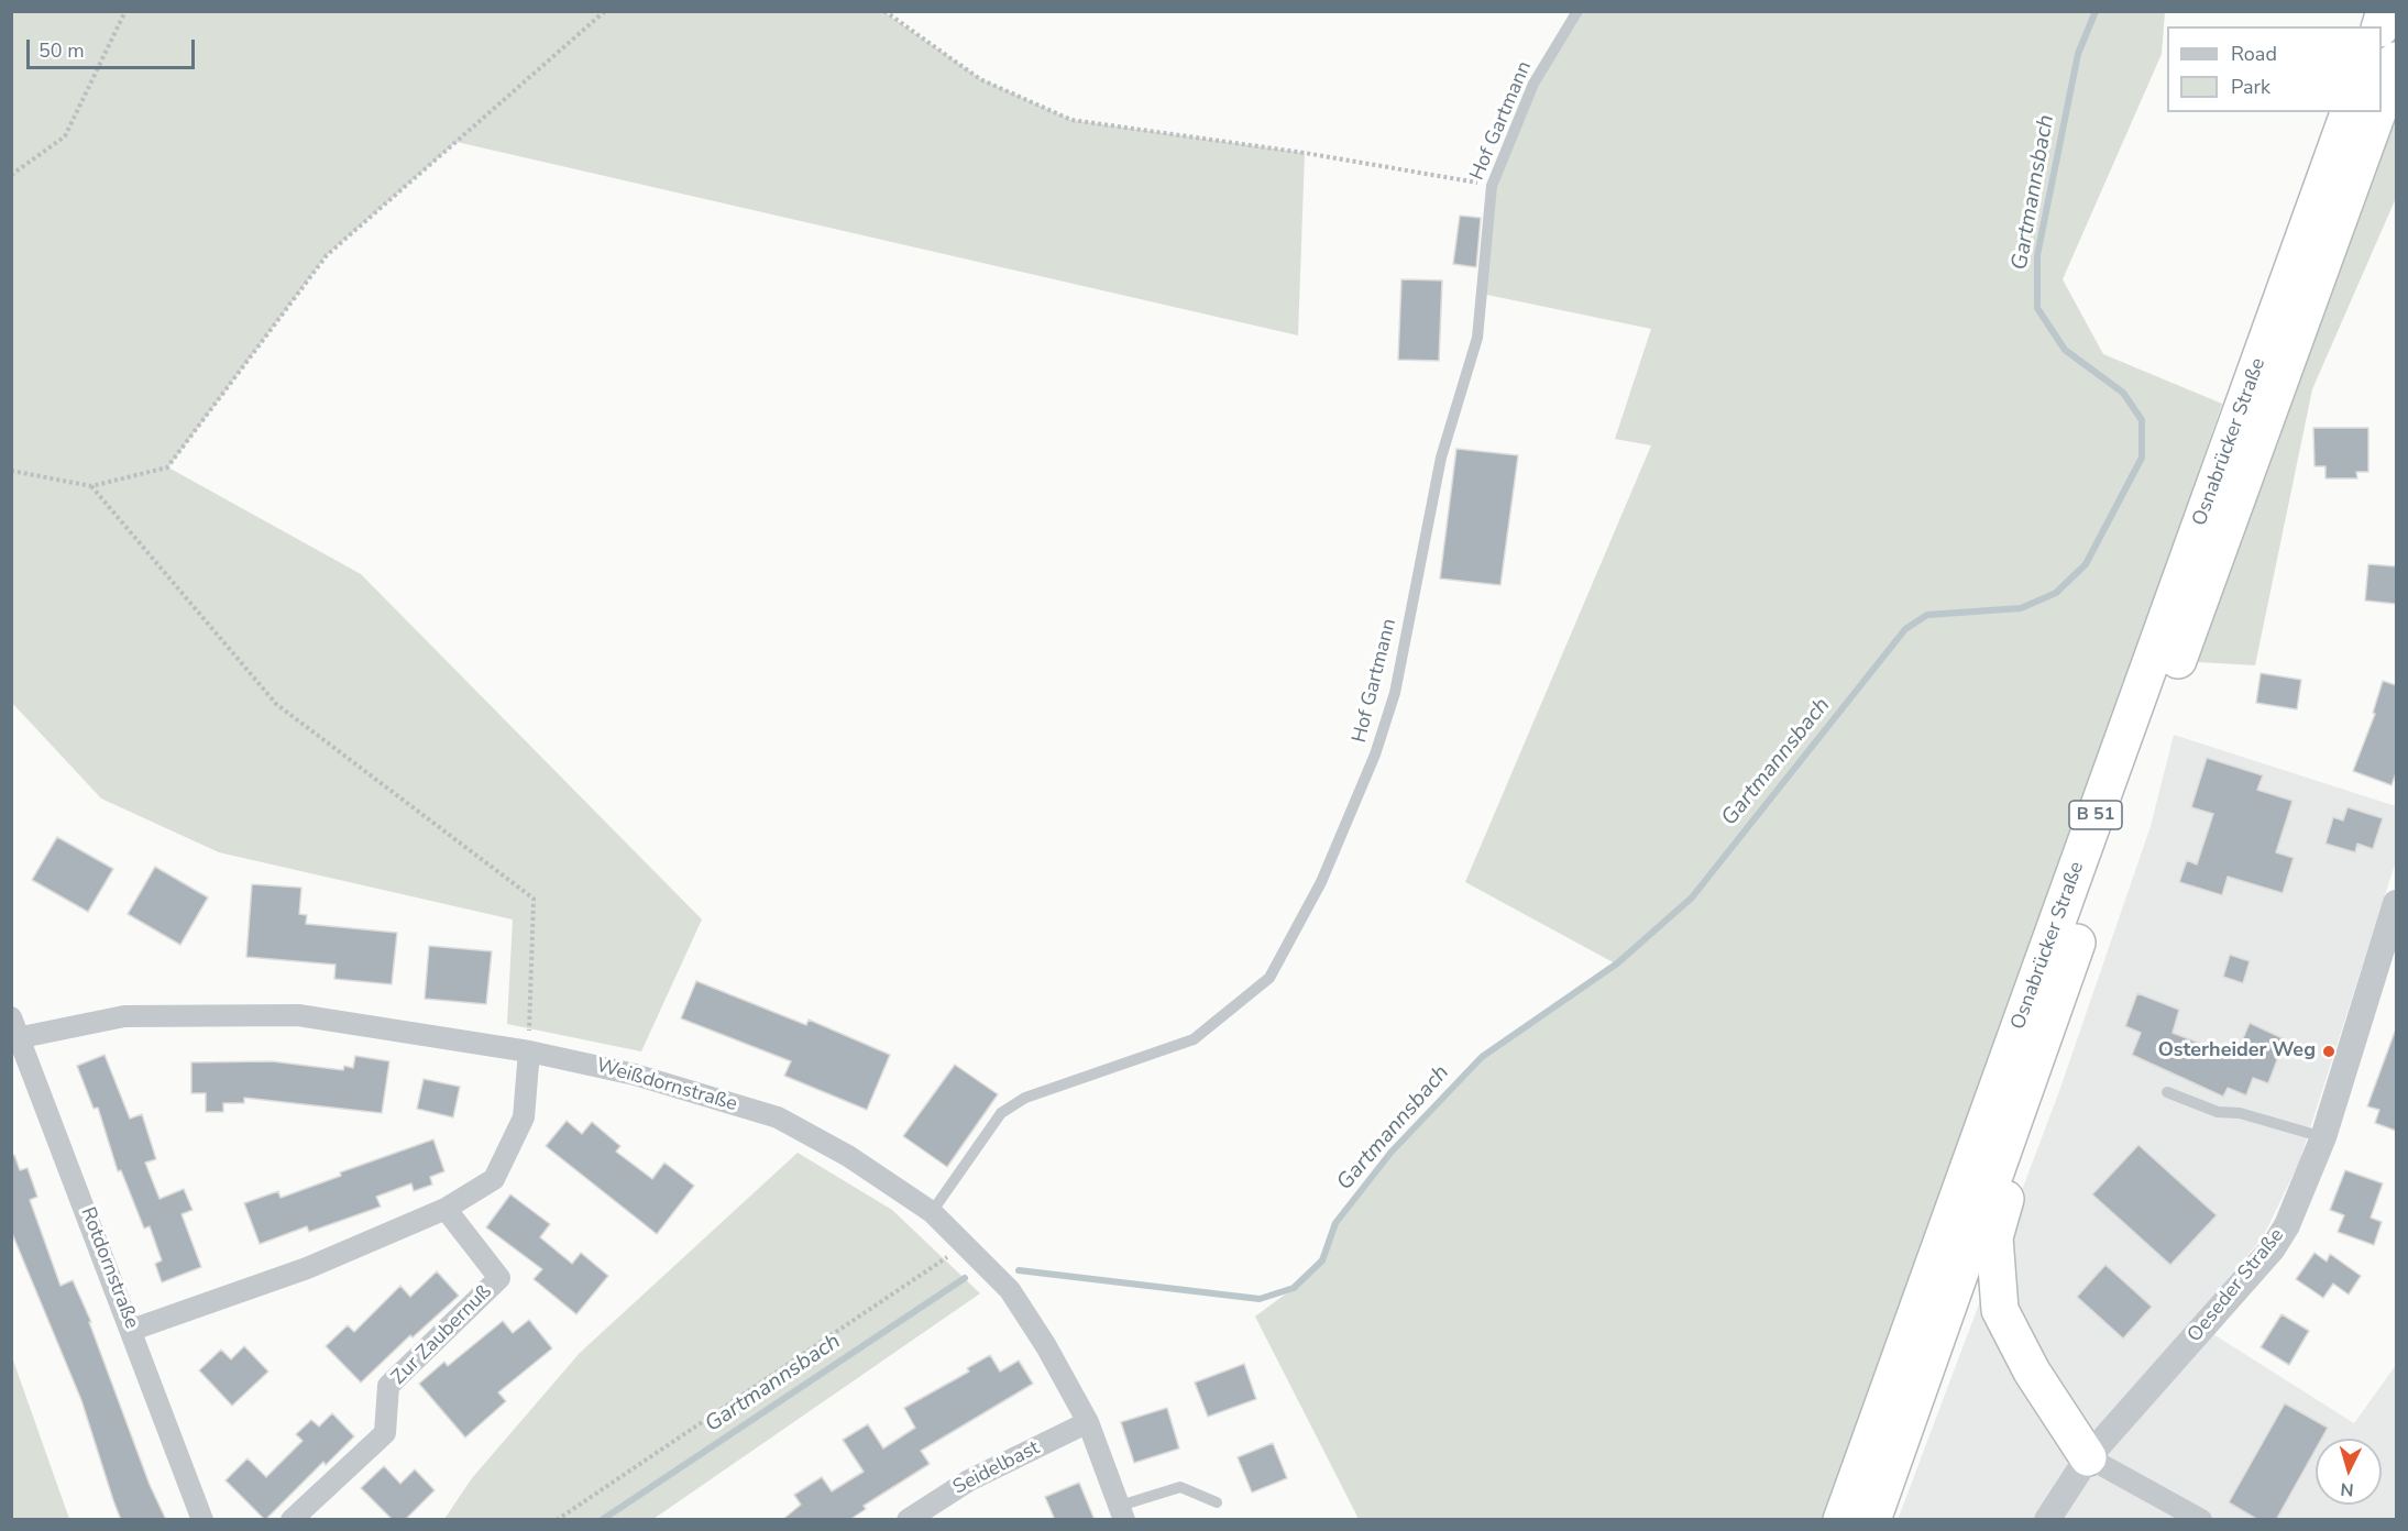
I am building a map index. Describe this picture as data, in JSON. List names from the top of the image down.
{
  "streets": {
    "highway": ["Osnabrücker Straße", "B 51"],
    "street": [
      "Weißdornstraße",
      "Rotdornstraße",
      "Oeseder Straße",
      "Zur Zaubernuß",
      "Seidelbast"
    ],
    "lane": ["Hof Gartmann"]
  },
  "crossings": [
    ["Hof Gartmann", "Weißdornstraße"],
    ["Weißdornstraße", "Rotdornstraße"],
    ["Weißdornstraße", "Seidelbast"]
  ],
  "water": ["Gartmannsbach"],
  "places": ["Osterheider Weg"],
  "legend": ["Road", "Park"],
  "scale_bar": "50 m",
  "north": "bottom"
}
